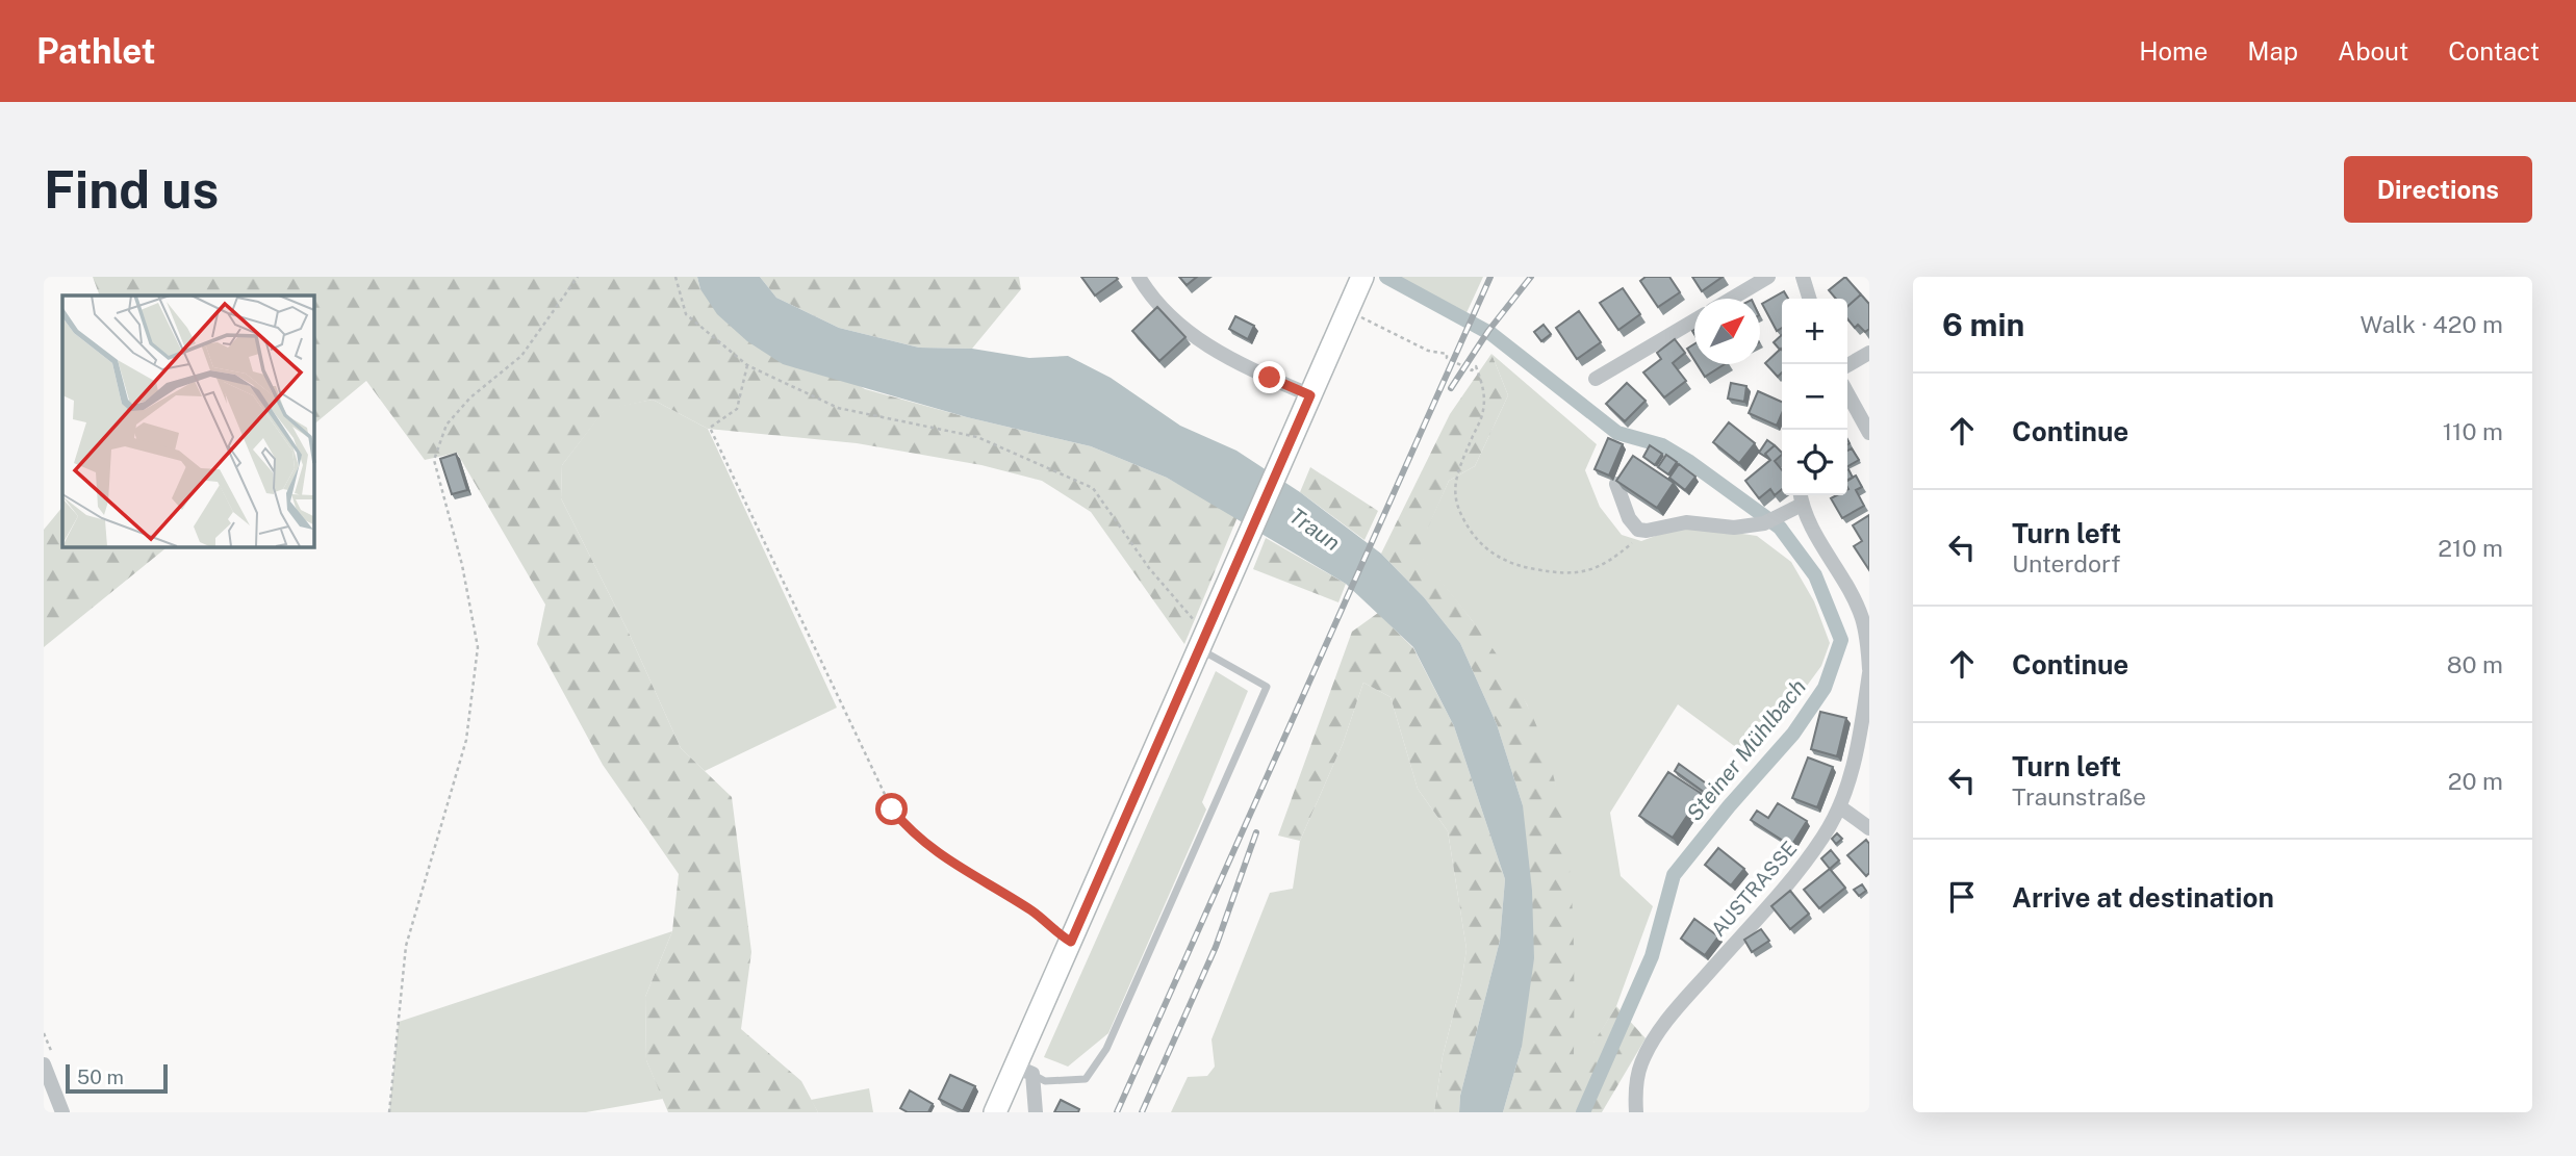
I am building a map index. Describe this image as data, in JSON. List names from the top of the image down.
{
  "streets": {
    "street": ["AUSTRASSE"]
  },
  "water": ["Traun", "Steiner Mühlbach"],
  "scale_bar": "50 m",
  "north": "top right",
  "page": {
    "header": "Pathlet",
    "nav": [
      "Home",
      "Map",
      "About",
      "Contact"
    ],
    "buttons": "Directions",
    "title": "Find us",
    "heading": ["6 min", "Walk · 420 m"],
    "map_buttons": ["+", "−"],
    "list": [
      ["Continue", "110 m"],
      ["Turn left", "Unterdorf", "210 m"],
      ["Continue", "80 m"],
      ["Turn left", "Traunstraße", "20 m"],
      "Arrive at destination"
    ],
    "scale": "50 m"
  }
}
